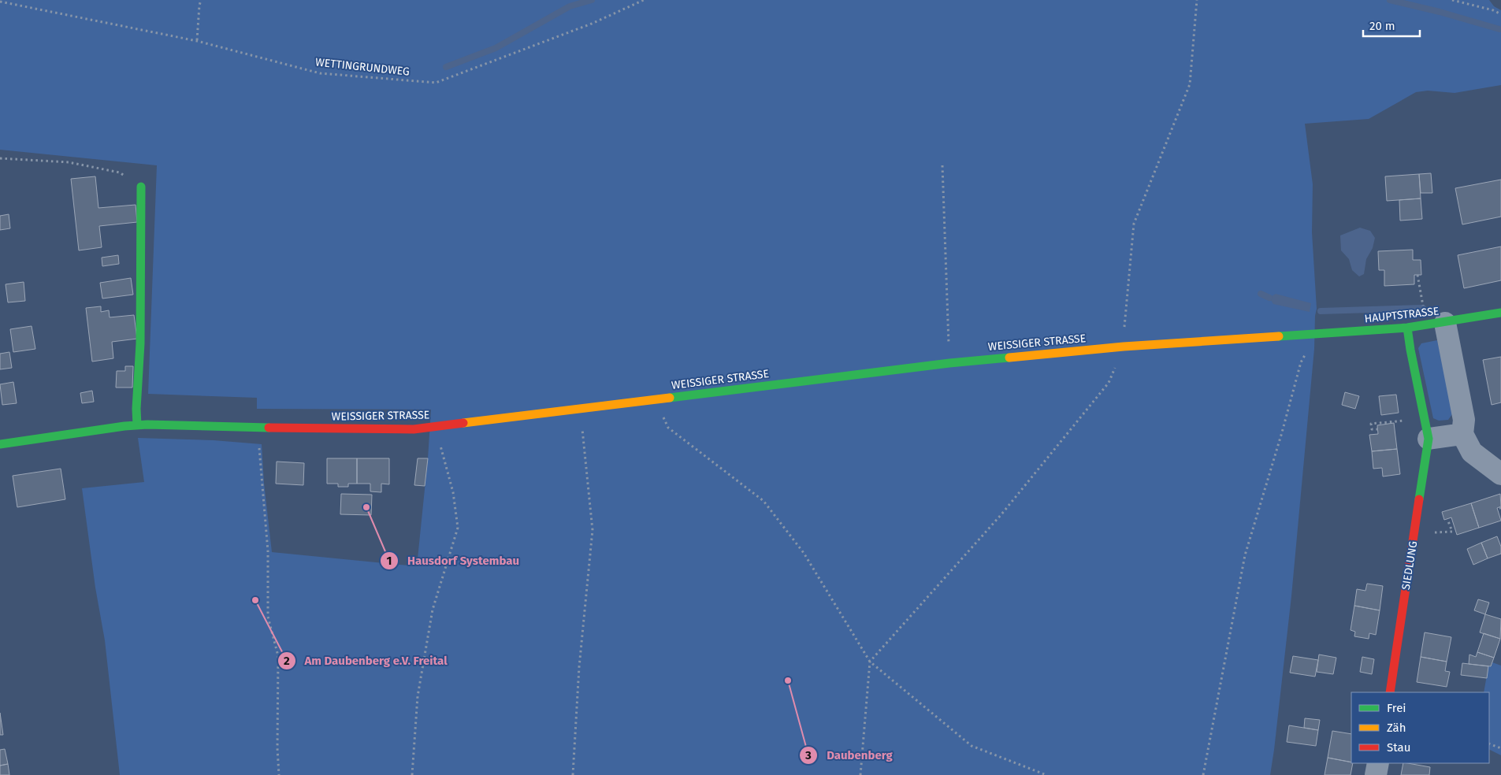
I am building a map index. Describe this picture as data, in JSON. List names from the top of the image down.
{
  "streets": {
    "street": ["HAUPTSTRASSE", "WEISSIGER STRASSE", "SIEDLUNG"],
    "path": ["WETTINGRUNDWEG"]
  },
  "crossings": [
    ["HAUPTSTRASSE", "WEISSIGER STRASSE"],
    ["HAUPTSTRASSE", "SIEDLUNG"]
  ],
  "places": ["Hausdorf Systembau", "Am Daubenberg e.V. Freital", "Daubenberg"],
  "legend": ["Frei", "Zäh", "Stau"],
  "scale_bar": "20 m"
}
